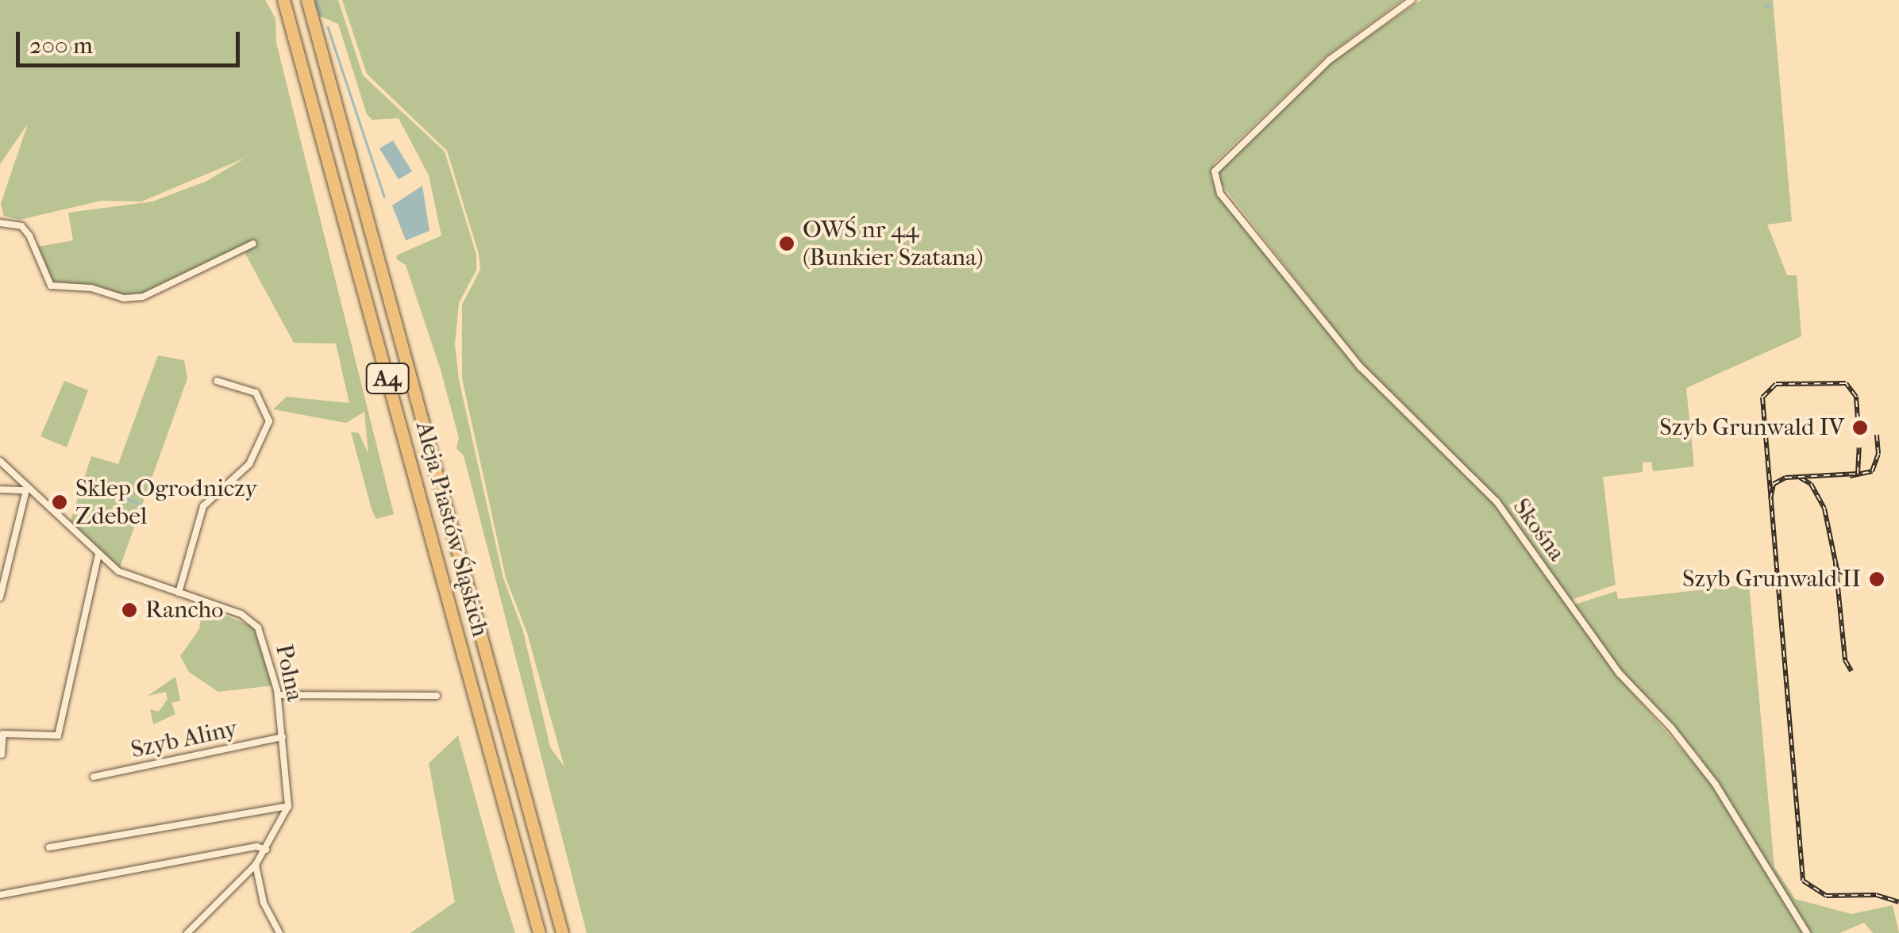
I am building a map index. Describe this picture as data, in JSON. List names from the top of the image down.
{
  "streets": {
    "highway": ["A4", "Aleja Piastów Śląskich"],
    "street": ["Skośna", "Polna", "Szyb Aliny"]
  },
  "crossings": [
    ["Polna", "Szyb Aliny"]
  ],
  "places": [
    "OWŚ nr 44 (Bunkier Szatana)",
    "Szyb Grunwald IV",
    "Sklep Ogrodniczy Zdebel",
    "Szyb Grunwald II",
    "Rancho"
  ],
  "scale_bar": "200 m"
}
